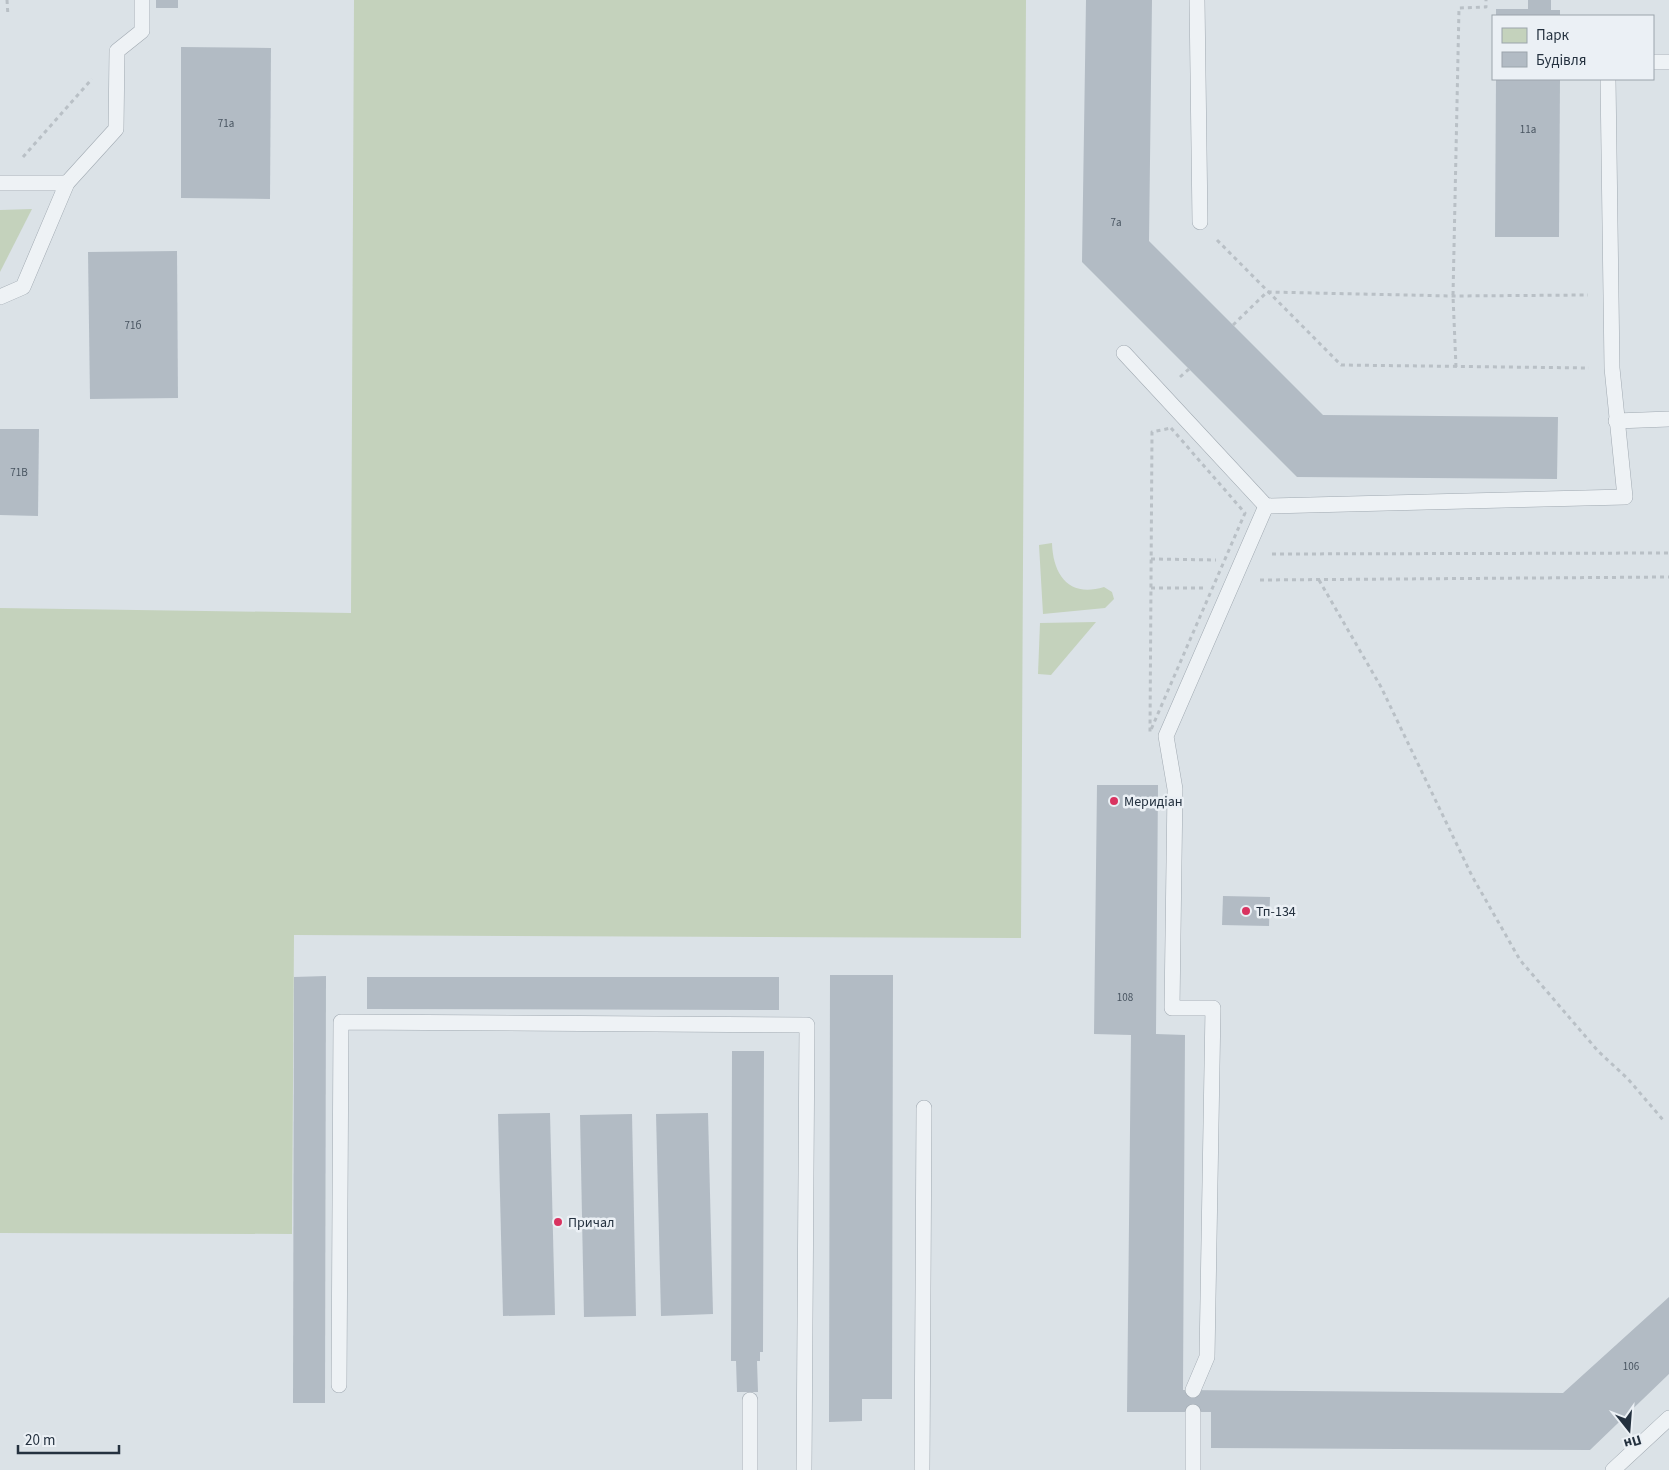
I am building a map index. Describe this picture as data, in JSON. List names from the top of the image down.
{
  "places": ["Меридіан", "Тп-134", "Причал"],
  "house_numbers": [
    "71а",
    "11а",
    "7а",
    "71б",
    "71В",
    "108",
    "106"
  ],
  "legend": ["Парк", "Будівля"],
  "scale_bar": "20 m",
  "north": "bottom"
}
